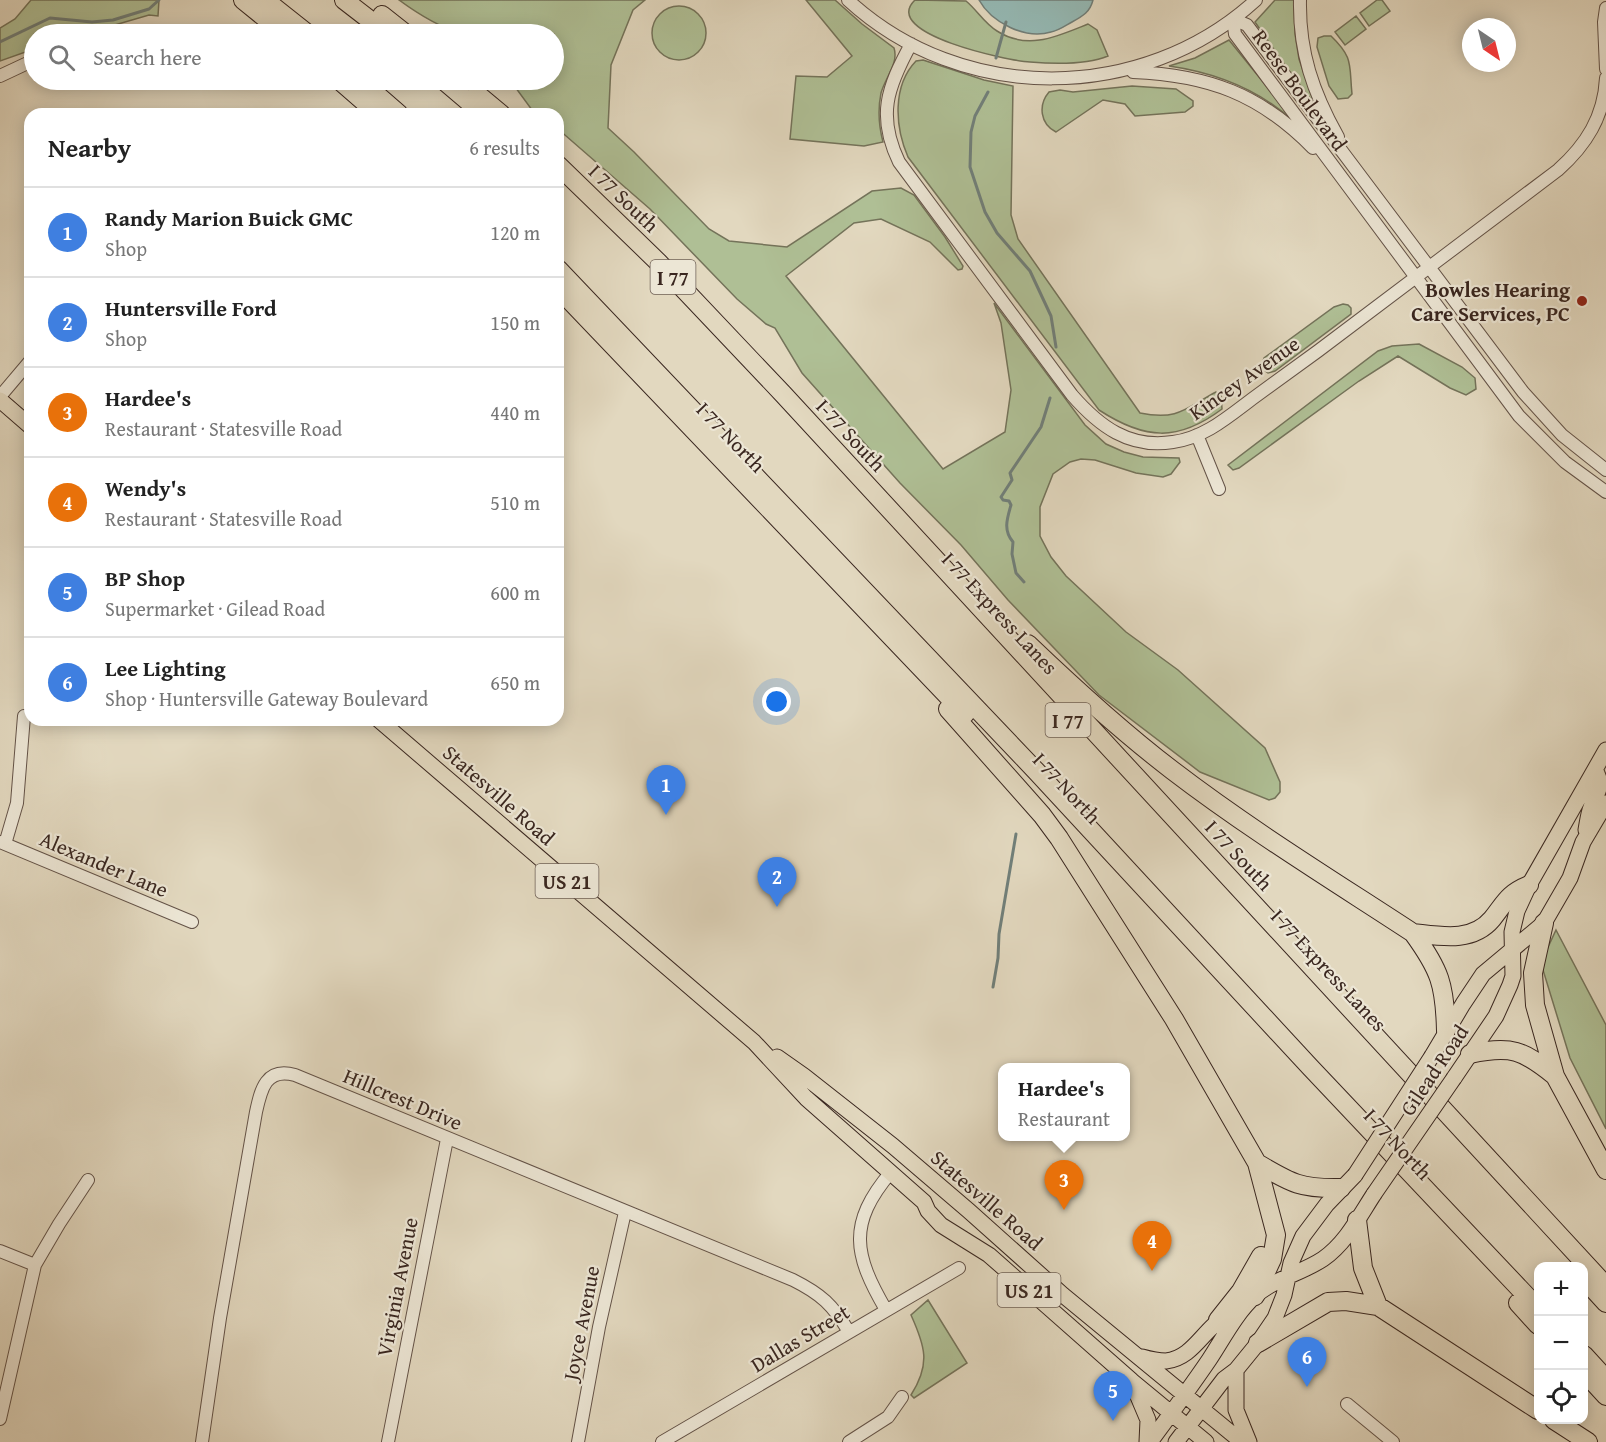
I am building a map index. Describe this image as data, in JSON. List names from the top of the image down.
{
  "streets": {
    "highway": [
      "I 77 South",
      "I 77",
      "I-77 South",
      "I 77 North",
      "I 77 Express Lanes"
    ],
    "main road": ["Statesville Road", "US 21", "Gilead Road"],
    "street": [
      "Reese Boulevard",
      "Kincey Avenue",
      "Alexander Lane",
      "Hillcrest Drive",
      "Virginia Avenue",
      "Joyce Avenue",
      "Dallas Street"
    ]
  },
  "crossings": [
    ["Reese Boulevard", "Kincey Avenue"],
    ["I 77 South", "I-77 South"],
    ["Statesville Road", "Gilead Road"],
    ["Hillcrest Drive", "Virginia Avenue"],
    ["Hillcrest Drive", "Joyce Avenue"],
    ["Hillcrest Drive", "Dallas Street"]
  ],
  "places": ["Bowles Hearing Care Services, PC"],
  "north": "bottom right",
  "page": {
    "search": "Search here",
    "heading": ["Nearby", "6 results"],
    "list": [
      {
        "mark": "1",
        "name": "Randy Marion Buick GMC",
        "note": "Shop",
        "value": "120 m"
      },
      {
        "mark": "2",
        "name": "Huntersville Ford",
        "note": "Shop",
        "value": "150 m"
      },
      {
        "mark": "3",
        "name": "Hardee's",
        "note": "Restaurant · Statesville Road",
        "value": "440 m"
      },
      {
        "mark": "4",
        "name": "Wendy's",
        "note": "Restaurant · Statesville Road",
        "value": "510 m"
      },
      {
        "mark": "5",
        "name": "BP Shop",
        "note": "Supermarket · Gilead Road",
        "value": "600 m"
      },
      {
        "mark": "6",
        "name": "Lee Lighting",
        "note": "Shop · Huntersville Gateway Boulevard",
        "value": "650 m"
      }
    ],
    "pins": [
      "1",
      "2",
      "3",
      "4",
      "6",
      "5"
    ],
    "popup": ["Hardee's", "Restaurant"],
    "map_buttons": ["+", "−"]
  }
}
